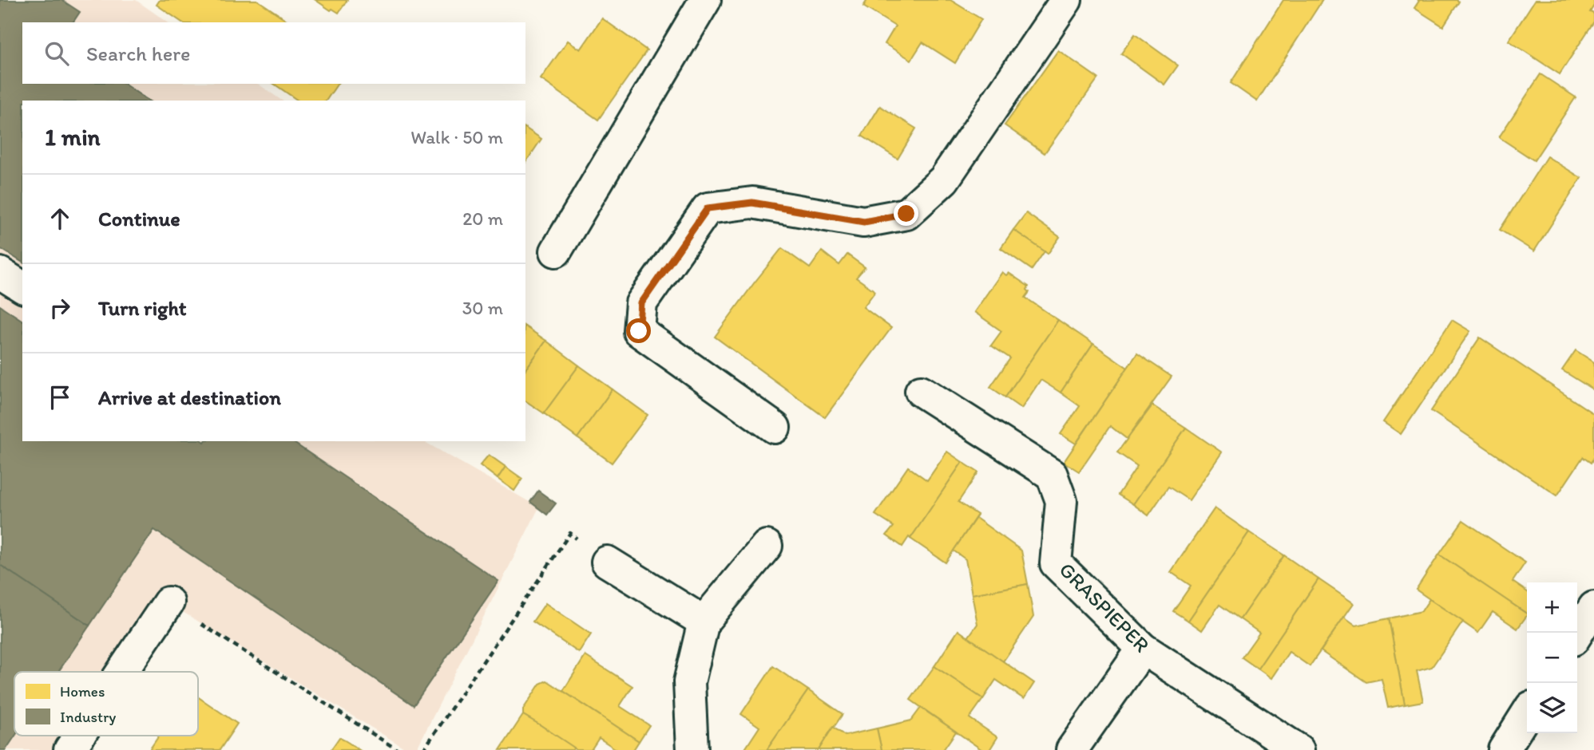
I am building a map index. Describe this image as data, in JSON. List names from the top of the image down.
{
  "streets": {
    "street": ["GRASPIEPER"]
  },
  "legend": ["Homes", "Industry"],
  "page": {
    "search": "Search here",
    "heading": ["1 min", "Walk · 50 m"],
    "list": [
      ["Continue", "20 m"],
      ["Turn right", "30 m"],
      "Arrive at destination"
    ],
    "map_buttons": ["+", "−"]
  }
}
